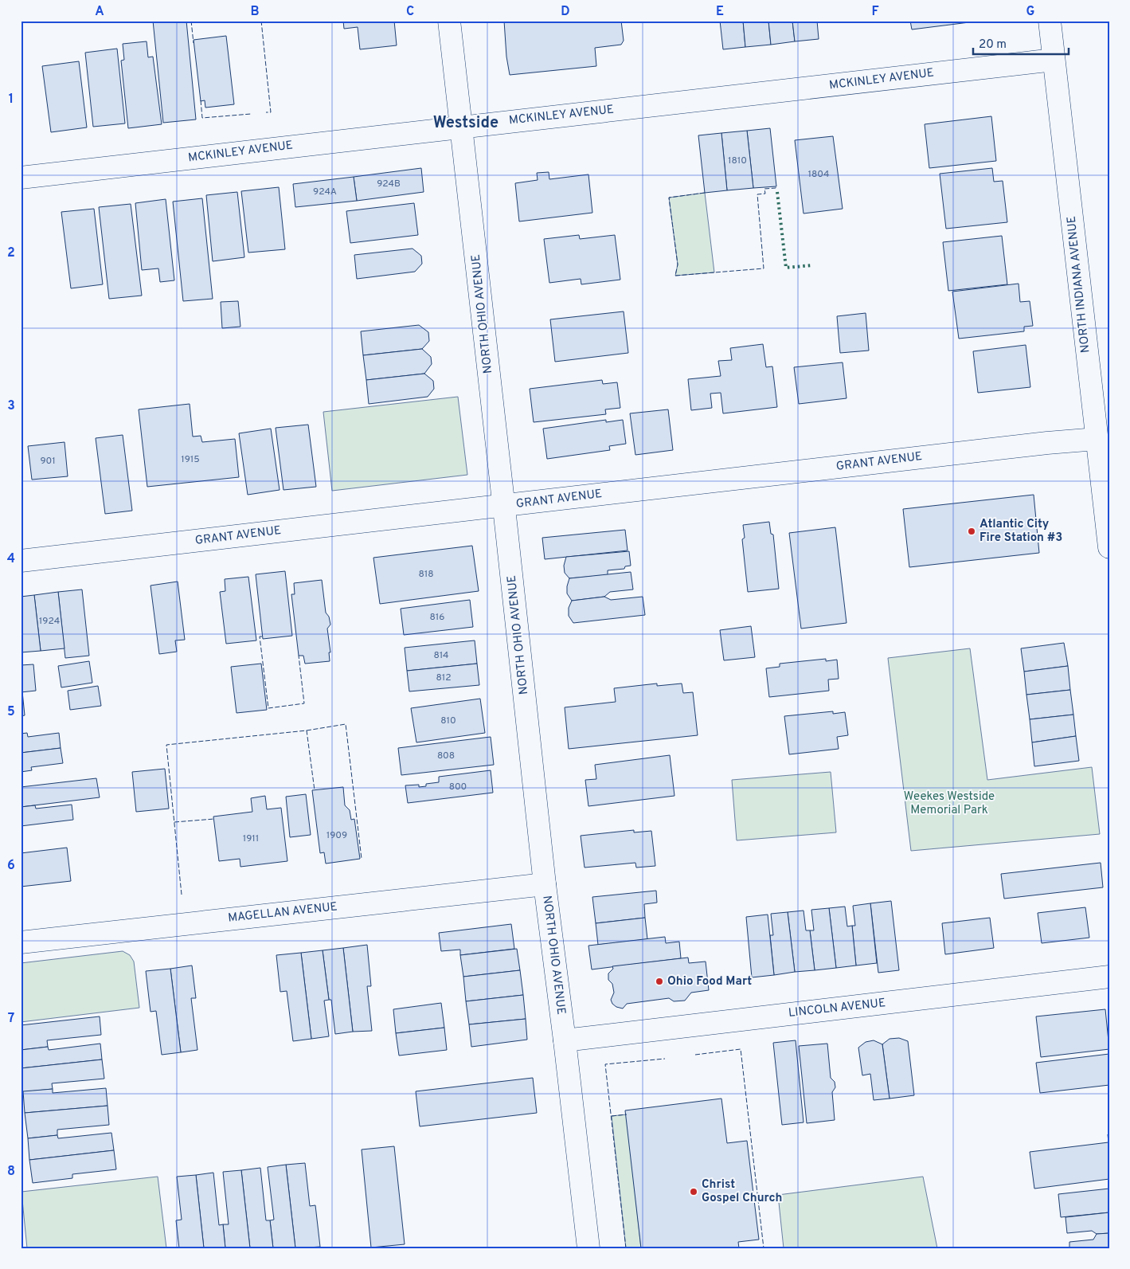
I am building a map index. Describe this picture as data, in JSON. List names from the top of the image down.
{
  "streets": {
    "street": [
      "MCKINLEY AVENUE",
      "NORTH INDIANA AVENUE",
      "NORTH OHIO AVENUE",
      "GRANT AVENUE",
      "MAGELLAN AVENUE",
      "LINCOLN AVENUE"
    ]
  },
  "crossings": [
    ["MCKINLEY AVENUE", "NORTH INDIANA AVENUE"],
    ["MCKINLEY AVENUE", "NORTH OHIO AVENUE"],
    ["NORTH INDIANA AVENUE", "GRANT AVENUE"],
    ["NORTH OHIO AVENUE", "GRANT AVENUE"],
    ["NORTH OHIO AVENUE", "MAGELLAN AVENUE"],
    ["NORTH OHIO AVENUE", "LINCOLN AVENUE"]
  ],
  "districts": ["Westside"],
  "parks": ["Weekes Westside Memorial Park"],
  "places": ["Atlantic City Fire Station #3", "Ohio Food Mart", "Christ Gospel Church"],
  "house_numbers": [
    "1810",
    "1804",
    "924B",
    "924A",
    "1915",
    "901",
    "818",
    "816",
    "1924",
    "814",
    "812",
    "810",
    "808",
    "800",
    "1909",
    "1911"
  ],
  "scale_bar": "20 m",
  "grid": {
    "columns": [
      "A",
      "B",
      "C",
      "D",
      "E",
      "F",
      "G"
    ],
    "rows": [
      "1",
      "2",
      "3",
      "4",
      "5",
      "6",
      "7",
      "8"
    ]
  }
}
